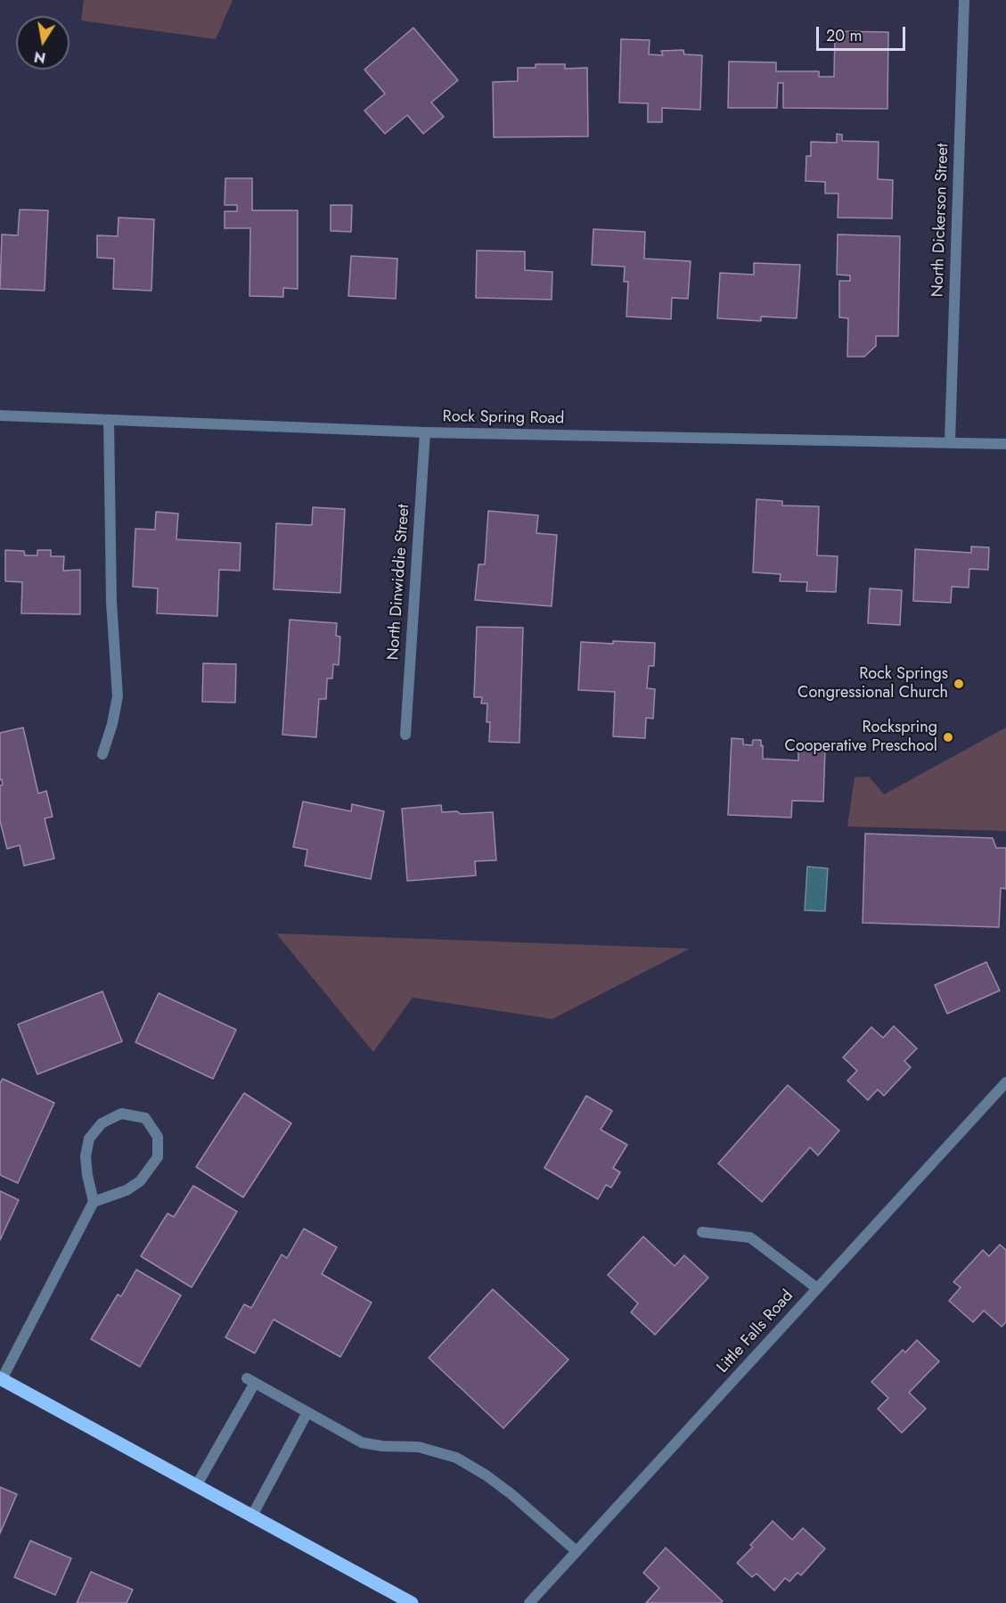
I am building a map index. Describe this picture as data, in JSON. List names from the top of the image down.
{
  "streets": {
    "street": [
      "North Dickerson Street",
      "Rock Spring Road",
      "North Dinwiddie Street",
      "Little Falls Road"
    ]
  },
  "crossings": [
    ["North Dickerson Street", "Rock Spring Road"],
    ["Rock Spring Road", "North Dinwiddie Street"]
  ],
  "places": ["Rock Springs Congressional Church", "Rockspring Cooperative Preschool"],
  "scale_bar": "20 m",
  "north": "bottom"
}
